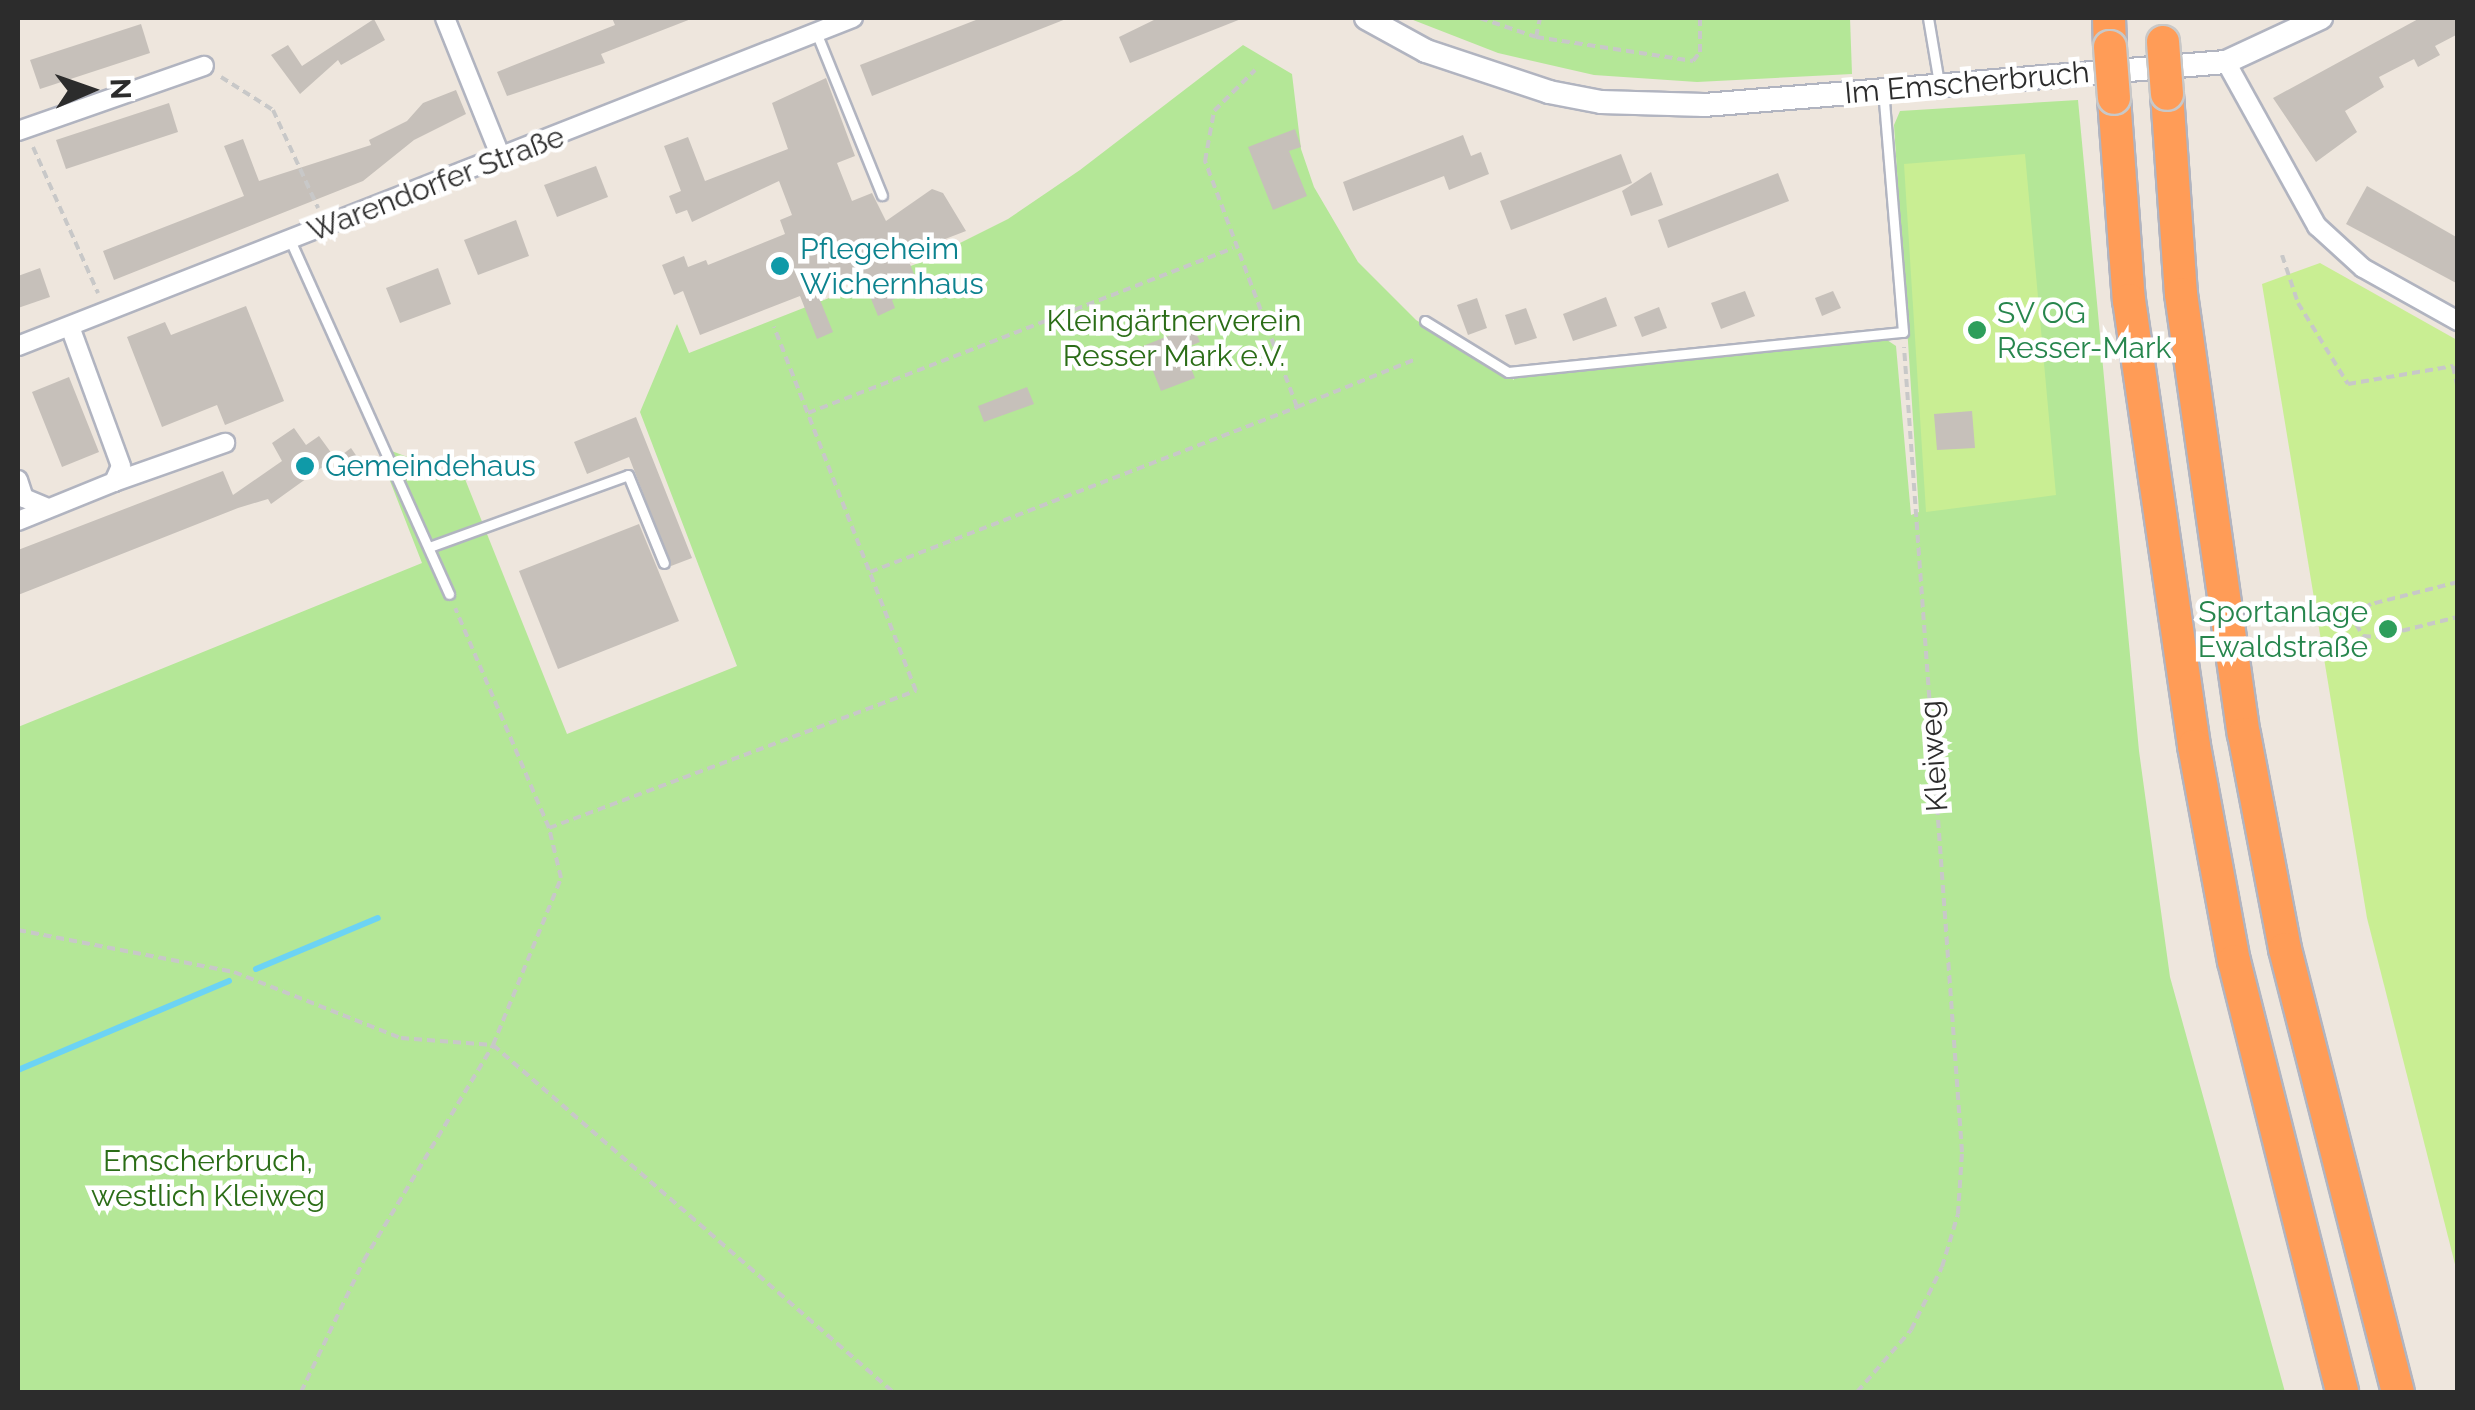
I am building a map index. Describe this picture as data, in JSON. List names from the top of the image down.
{
  "streets": {
    "street": ["Im Emscherbruch", "Warendorfer Straße"],
    "path": ["Kleiweg"]
  },
  "parks": ["Kleingärtnerverein Resser Mark e.V.", "Emscherbruch, westlich Kleiweg"],
  "places": [
    "Pflegeheim Wichernhaus",
    "SV OG Resser-Mark",
    "Gemeindehaus",
    "Sportanlage Ewaldstraße"
  ],
  "north": "right"
}
